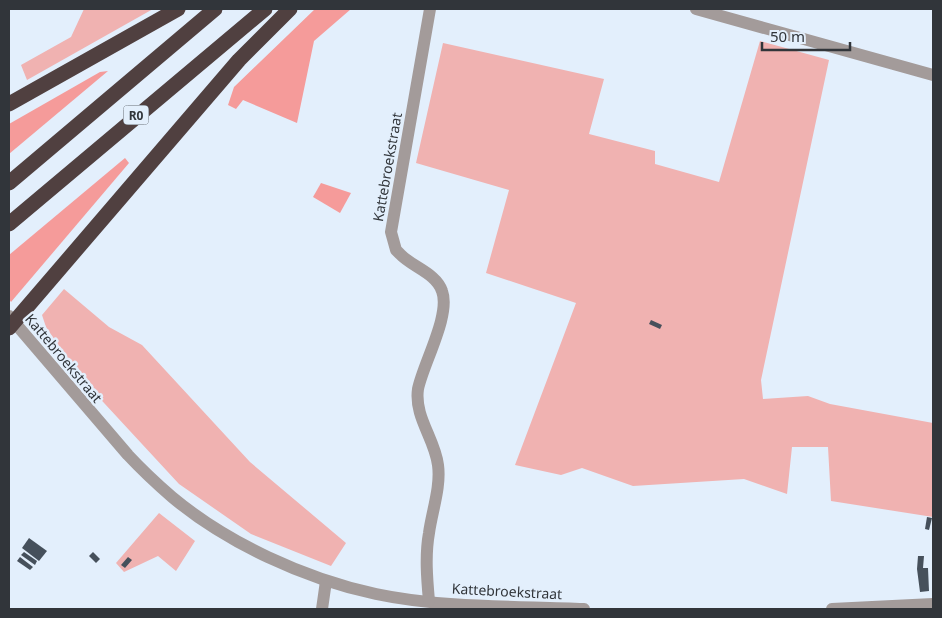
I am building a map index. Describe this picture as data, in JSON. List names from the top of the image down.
{
  "streets": {
    "highway": ["R0"],
    "street": ["Kattebroekstraat"]
  },
  "scale_bar": "50 m"
}
